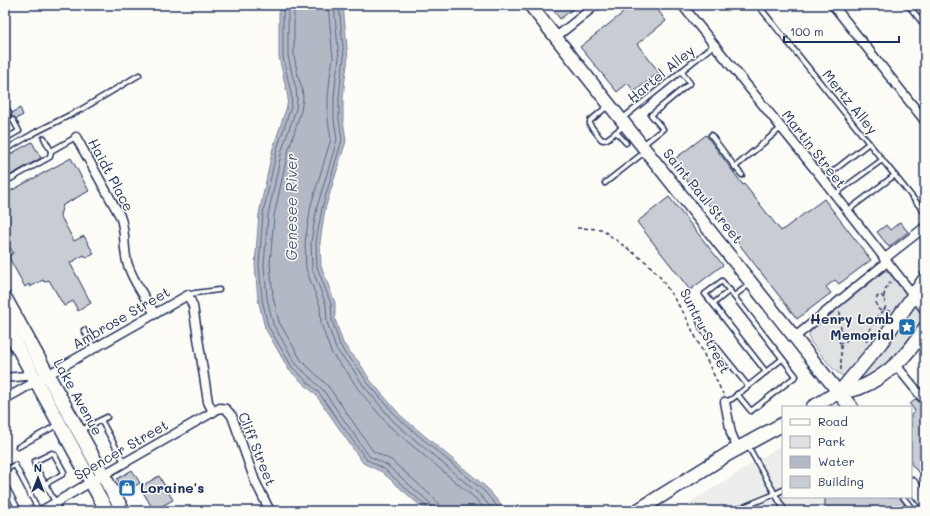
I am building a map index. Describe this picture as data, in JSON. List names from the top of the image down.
{
  "streets": {
    "main road": ["Saint Paul Street", "Lake Avenue"],
    "street": [
      "Martin Street",
      "Haidt Place",
      "Ambrose Street",
      "Cliff Street",
      "Spencer Street"
    ],
    "lane": ["Hartel Alley", "Mertz Alley"],
    "path": ["Suntru Street"]
  },
  "crossings": [
    ["Hartel Alley", "Martin Street"],
    ["Hartel Alley", "Saint Paul Street"],
    ["Haidt Place", "Ambrose Street"],
    ["Ambrose Street", "Lake Avenue"],
    ["Lake Avenue", "Spencer Street"],
    ["Cliff Street", "Spencer Street"]
  ],
  "water": ["Genesee River"],
  "places": {
    "place": ["Henry Lomb Memorial"],
    "shop": ["Loraine's"]
  },
  "legend": [
    "Road",
    "Park",
    "Water",
    "Building"
  ],
  "scale_bar": "100 m",
  "north": "top"
}
